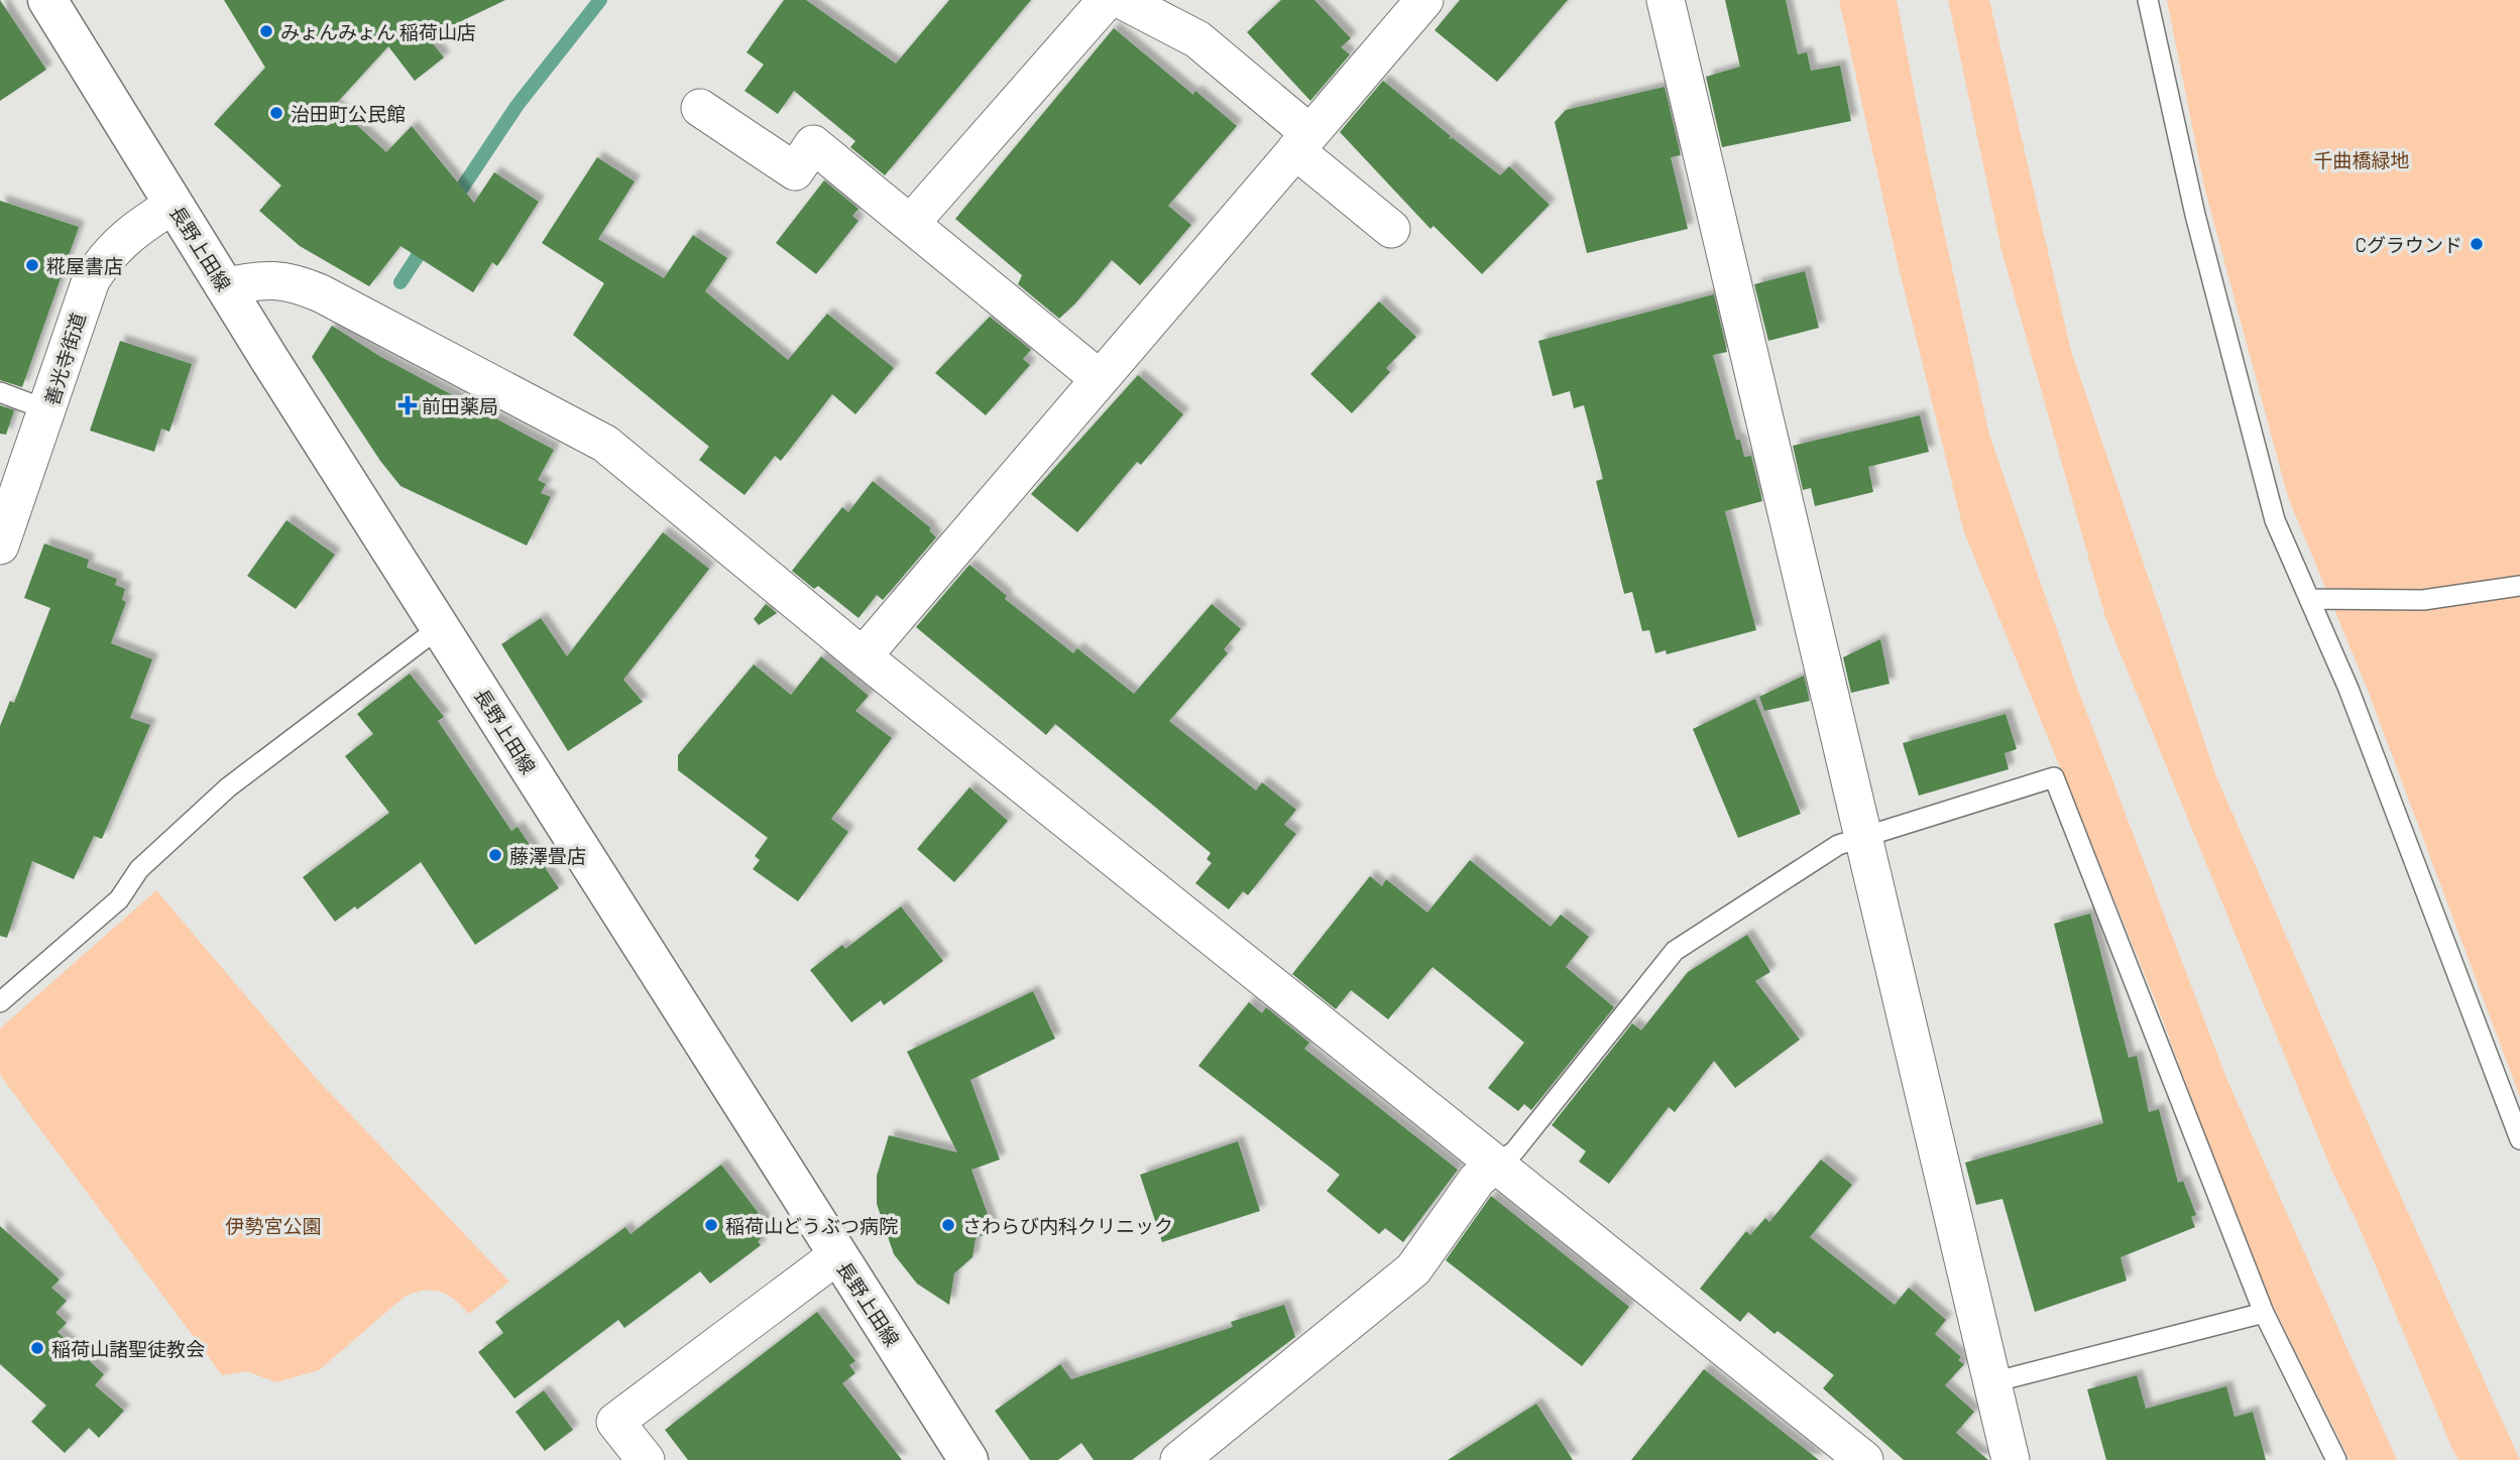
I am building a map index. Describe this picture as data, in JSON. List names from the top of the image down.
{
  "streets": {
    "main road": ["長野上田線"],
    "street": ["善光寺街道"]
  },
  "crossings": [
    ["長野上田線", "善光寺街道"]
  ],
  "parks": ["千曲橋緑地", "伊勢宮公園"],
  "places": {
    "other": [
      "みょんみょん 稲荷山店",
      "治田町公民館",
      "Cグラウンド",
      "糀屋書店",
      "藤澤畳店",
      "稲荷山どうぶつ病院",
      "さわらび内科クリニック",
      "稲荷山諸聖徒教会"
    ],
    "health": ["前田薬局"]
  }
}
